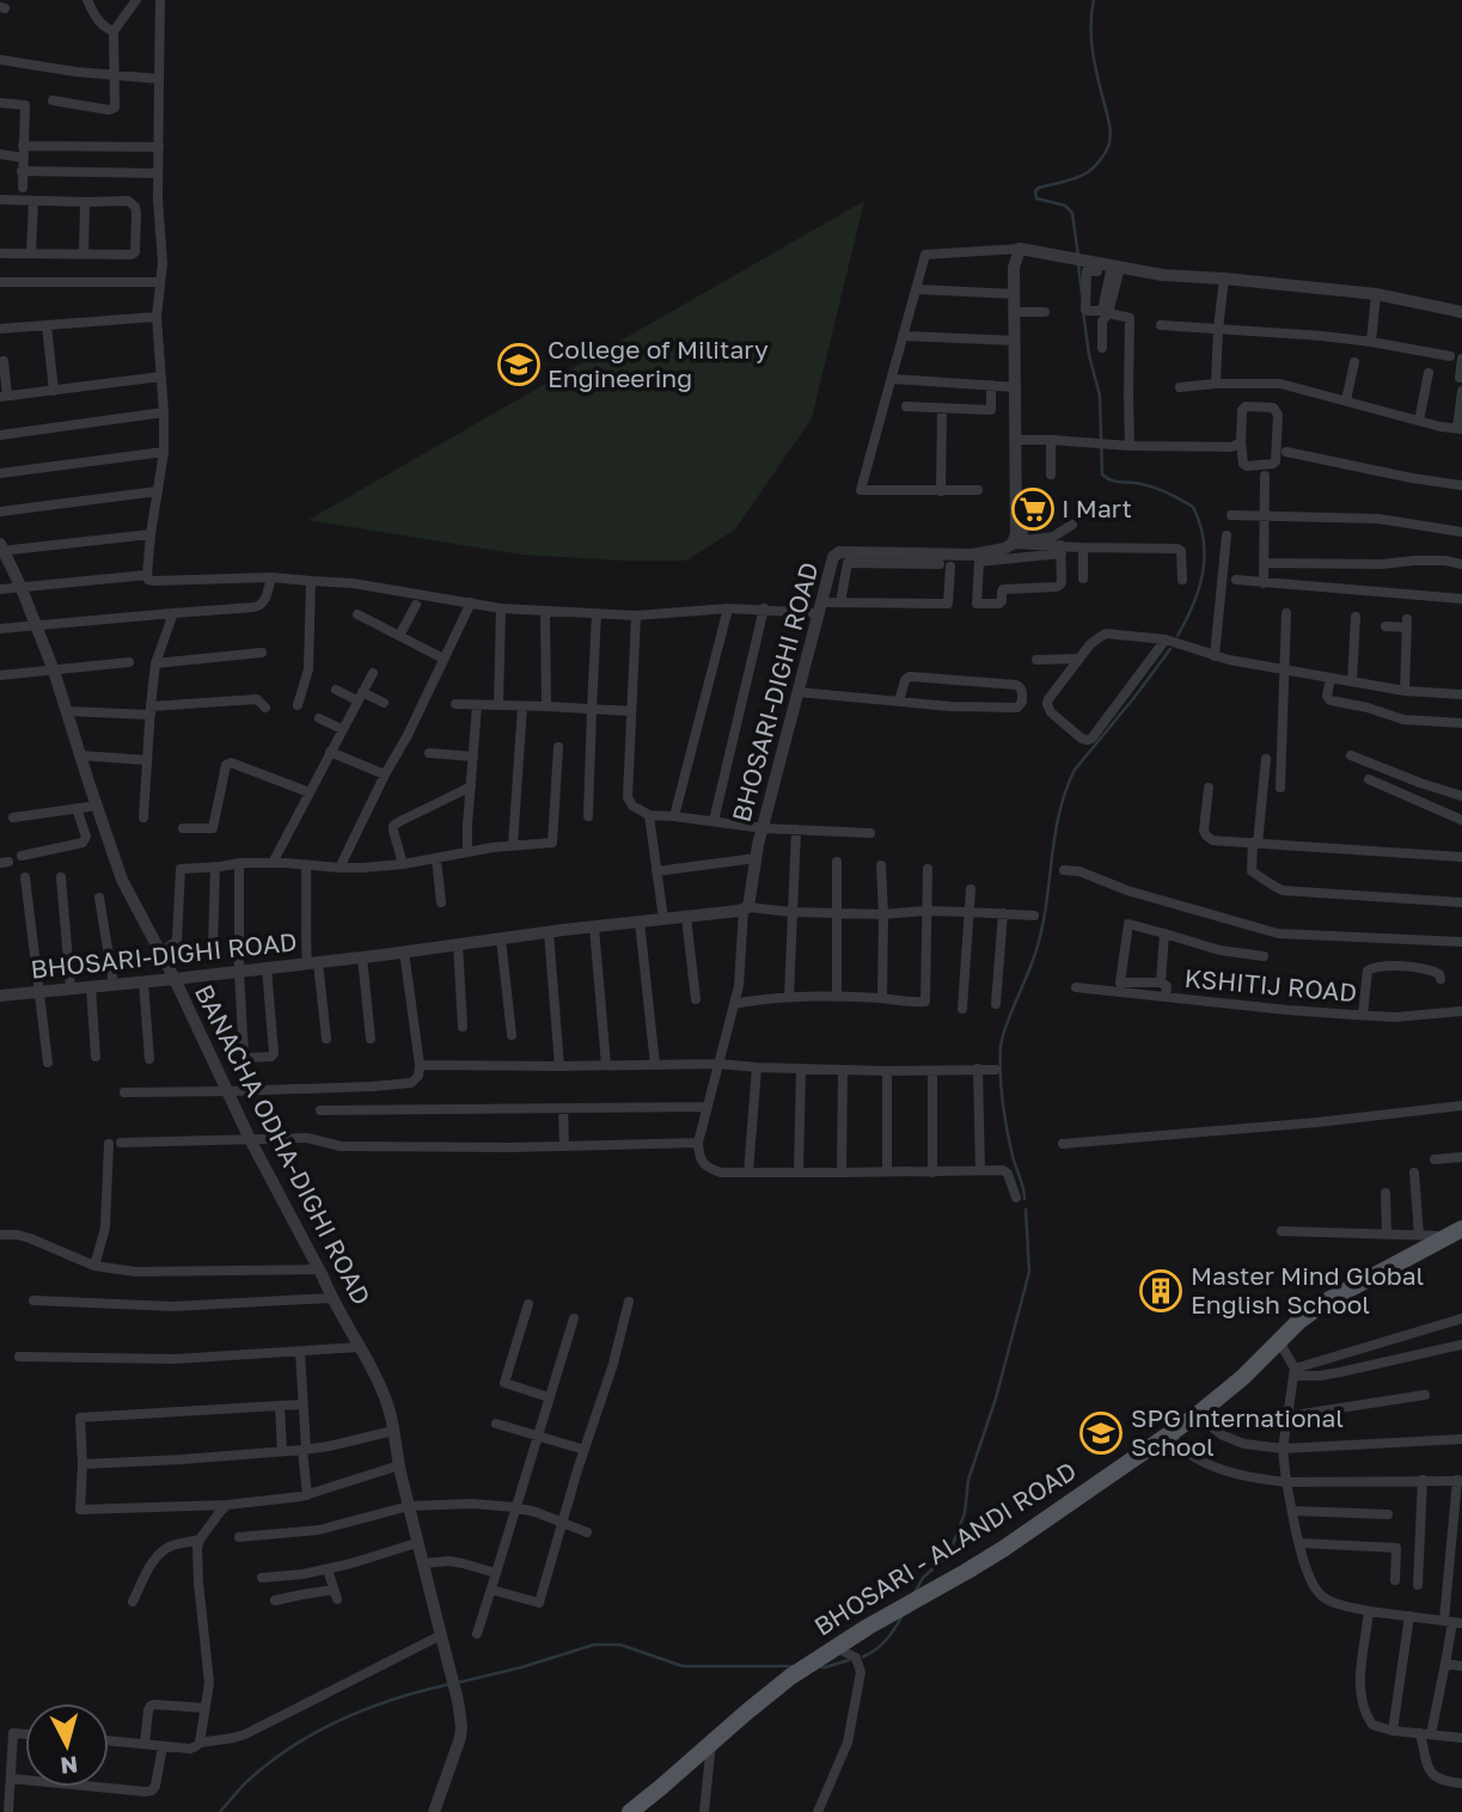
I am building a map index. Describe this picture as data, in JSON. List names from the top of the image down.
{
  "streets": {
    "main road": ["BHOSARI - ALANDI ROAD"],
    "street": ["BHOSARI-DIGHI ROAD", "KSHITIJ ROAD", "BANACHA ODHA-DIGHI ROAD"]
  },
  "crossings": [
    ["BHOSARI-DIGHI ROAD", "BANACHA ODHA-DIGHI ROAD"]
  ],
  "places": {
    "school or university": ["College of Military Engineering", "SPG International School"],
    "supermarket": ["I Mart"],
    "building": ["Master Mind Global English School"]
  },
  "north": "bottom"
}
